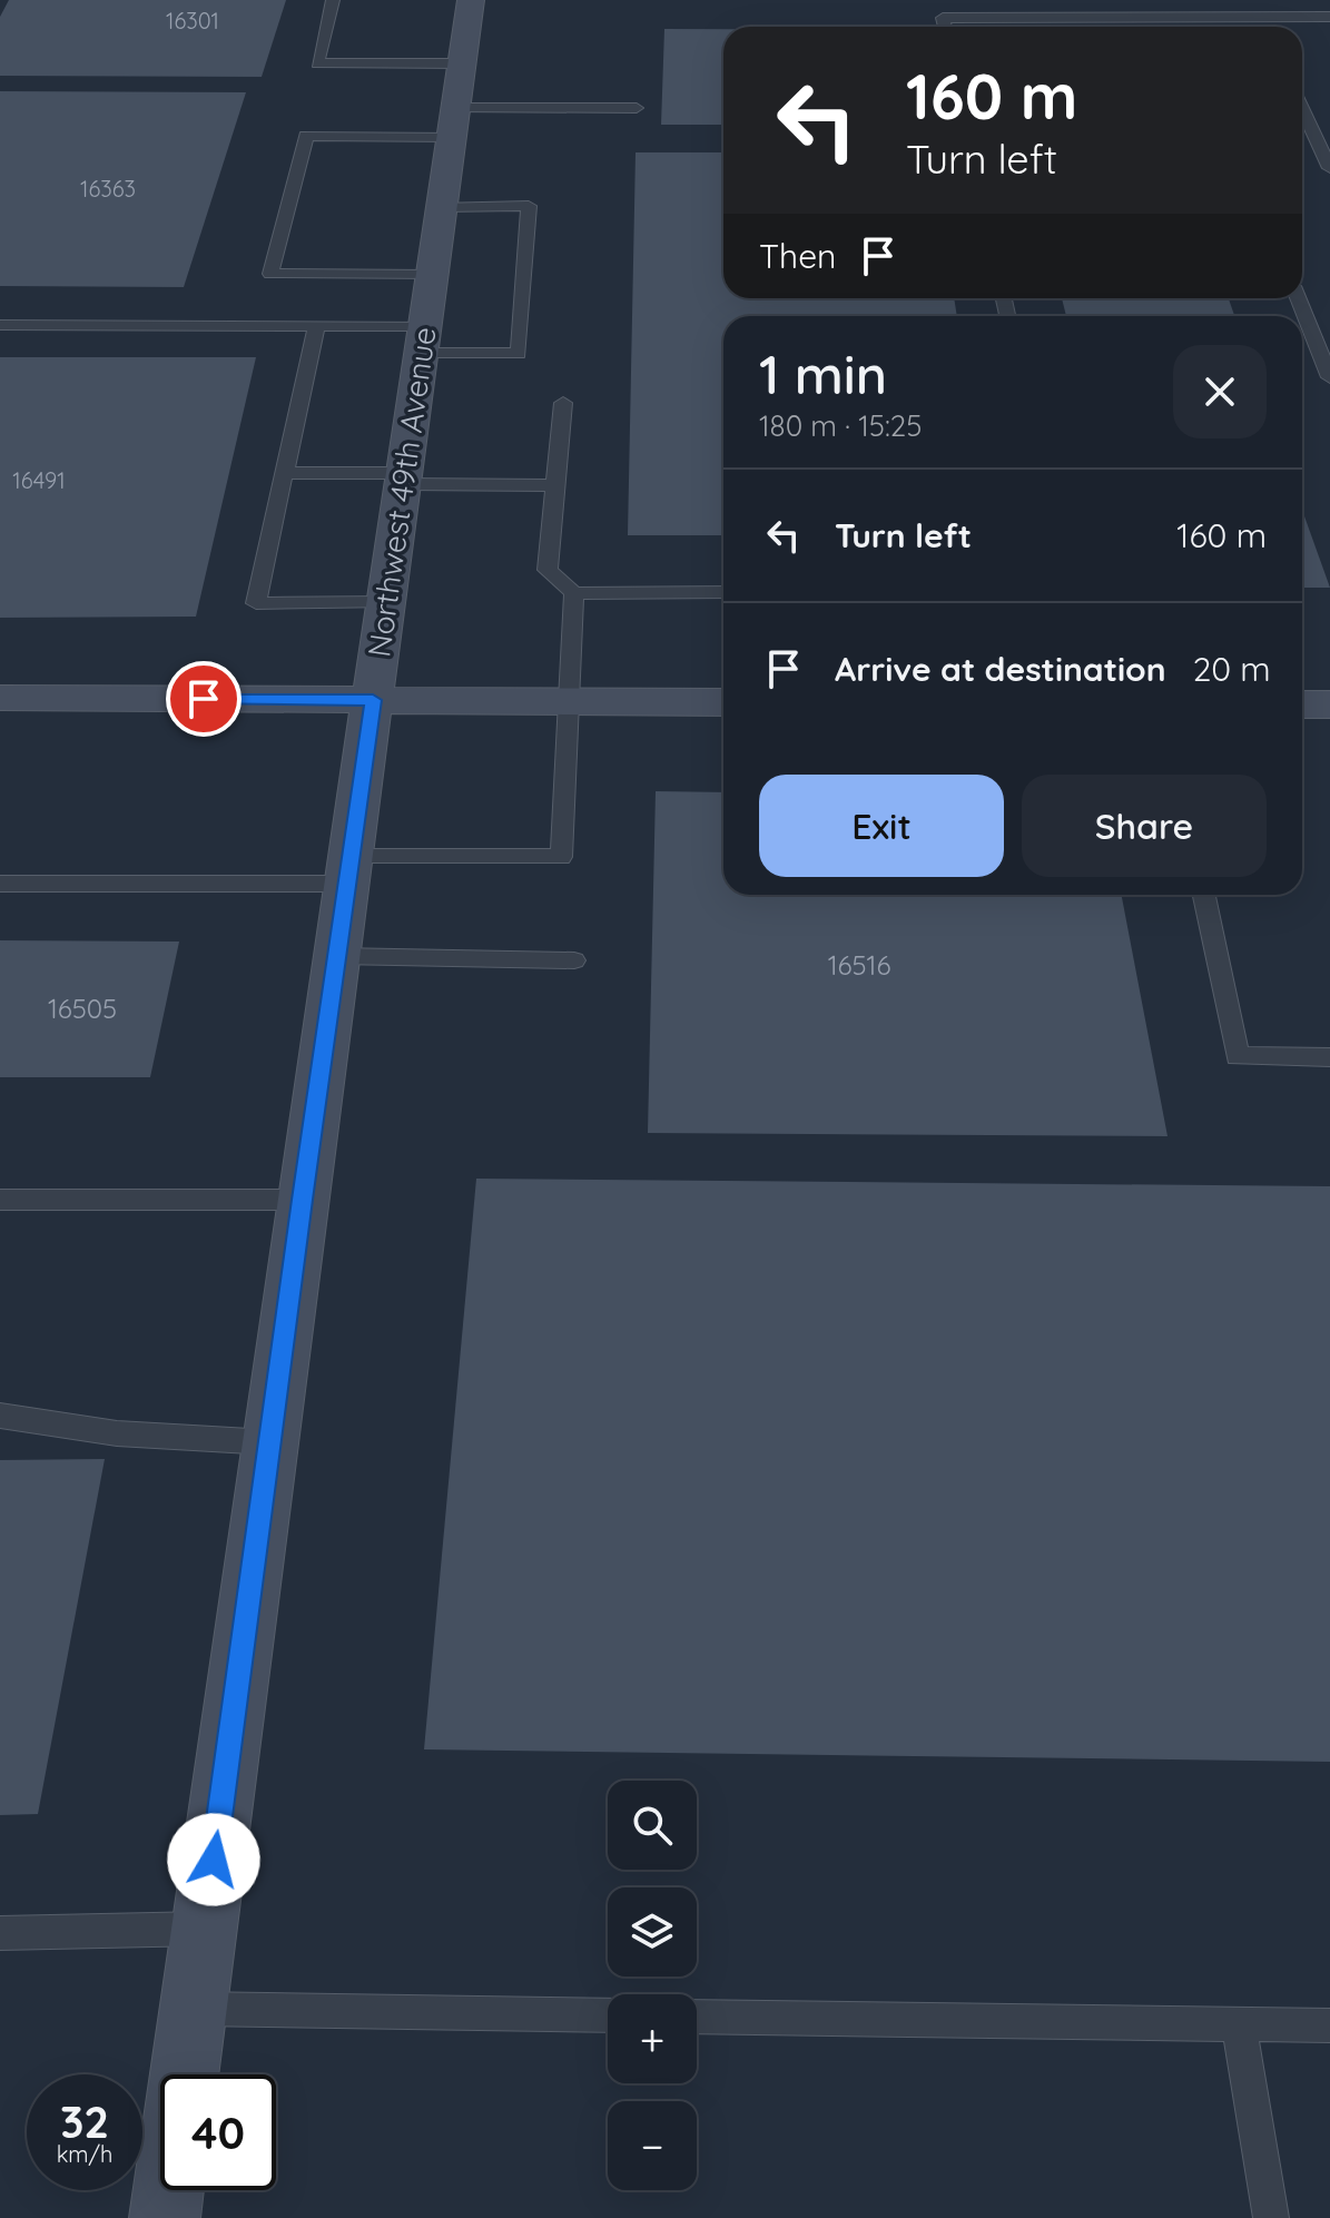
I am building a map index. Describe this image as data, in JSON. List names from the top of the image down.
{
  "streets": {
    "street": ["Northwest 49th Avenue"]
  },
  "house_numbers": [
    "16301",
    "16363",
    "16491",
    "16516",
    "16505"
  ],
  "page": {
    "turn": ["160 m", "Turn left"],
    "then": "Then",
    "heading": ["1 min", "180 m · 15:25"],
    "list": [
      {
        "name": "Turn left",
        "value": "160 m"
      },
      {
        "name": "Arrive at destination",
        "value": "20 m"
      }
    ],
    "buttons": ["Exit", "Share"],
    "map_buttons": ["+", "−"],
    "speed": "32 km/h",
    "limit": "40"
  }
}
